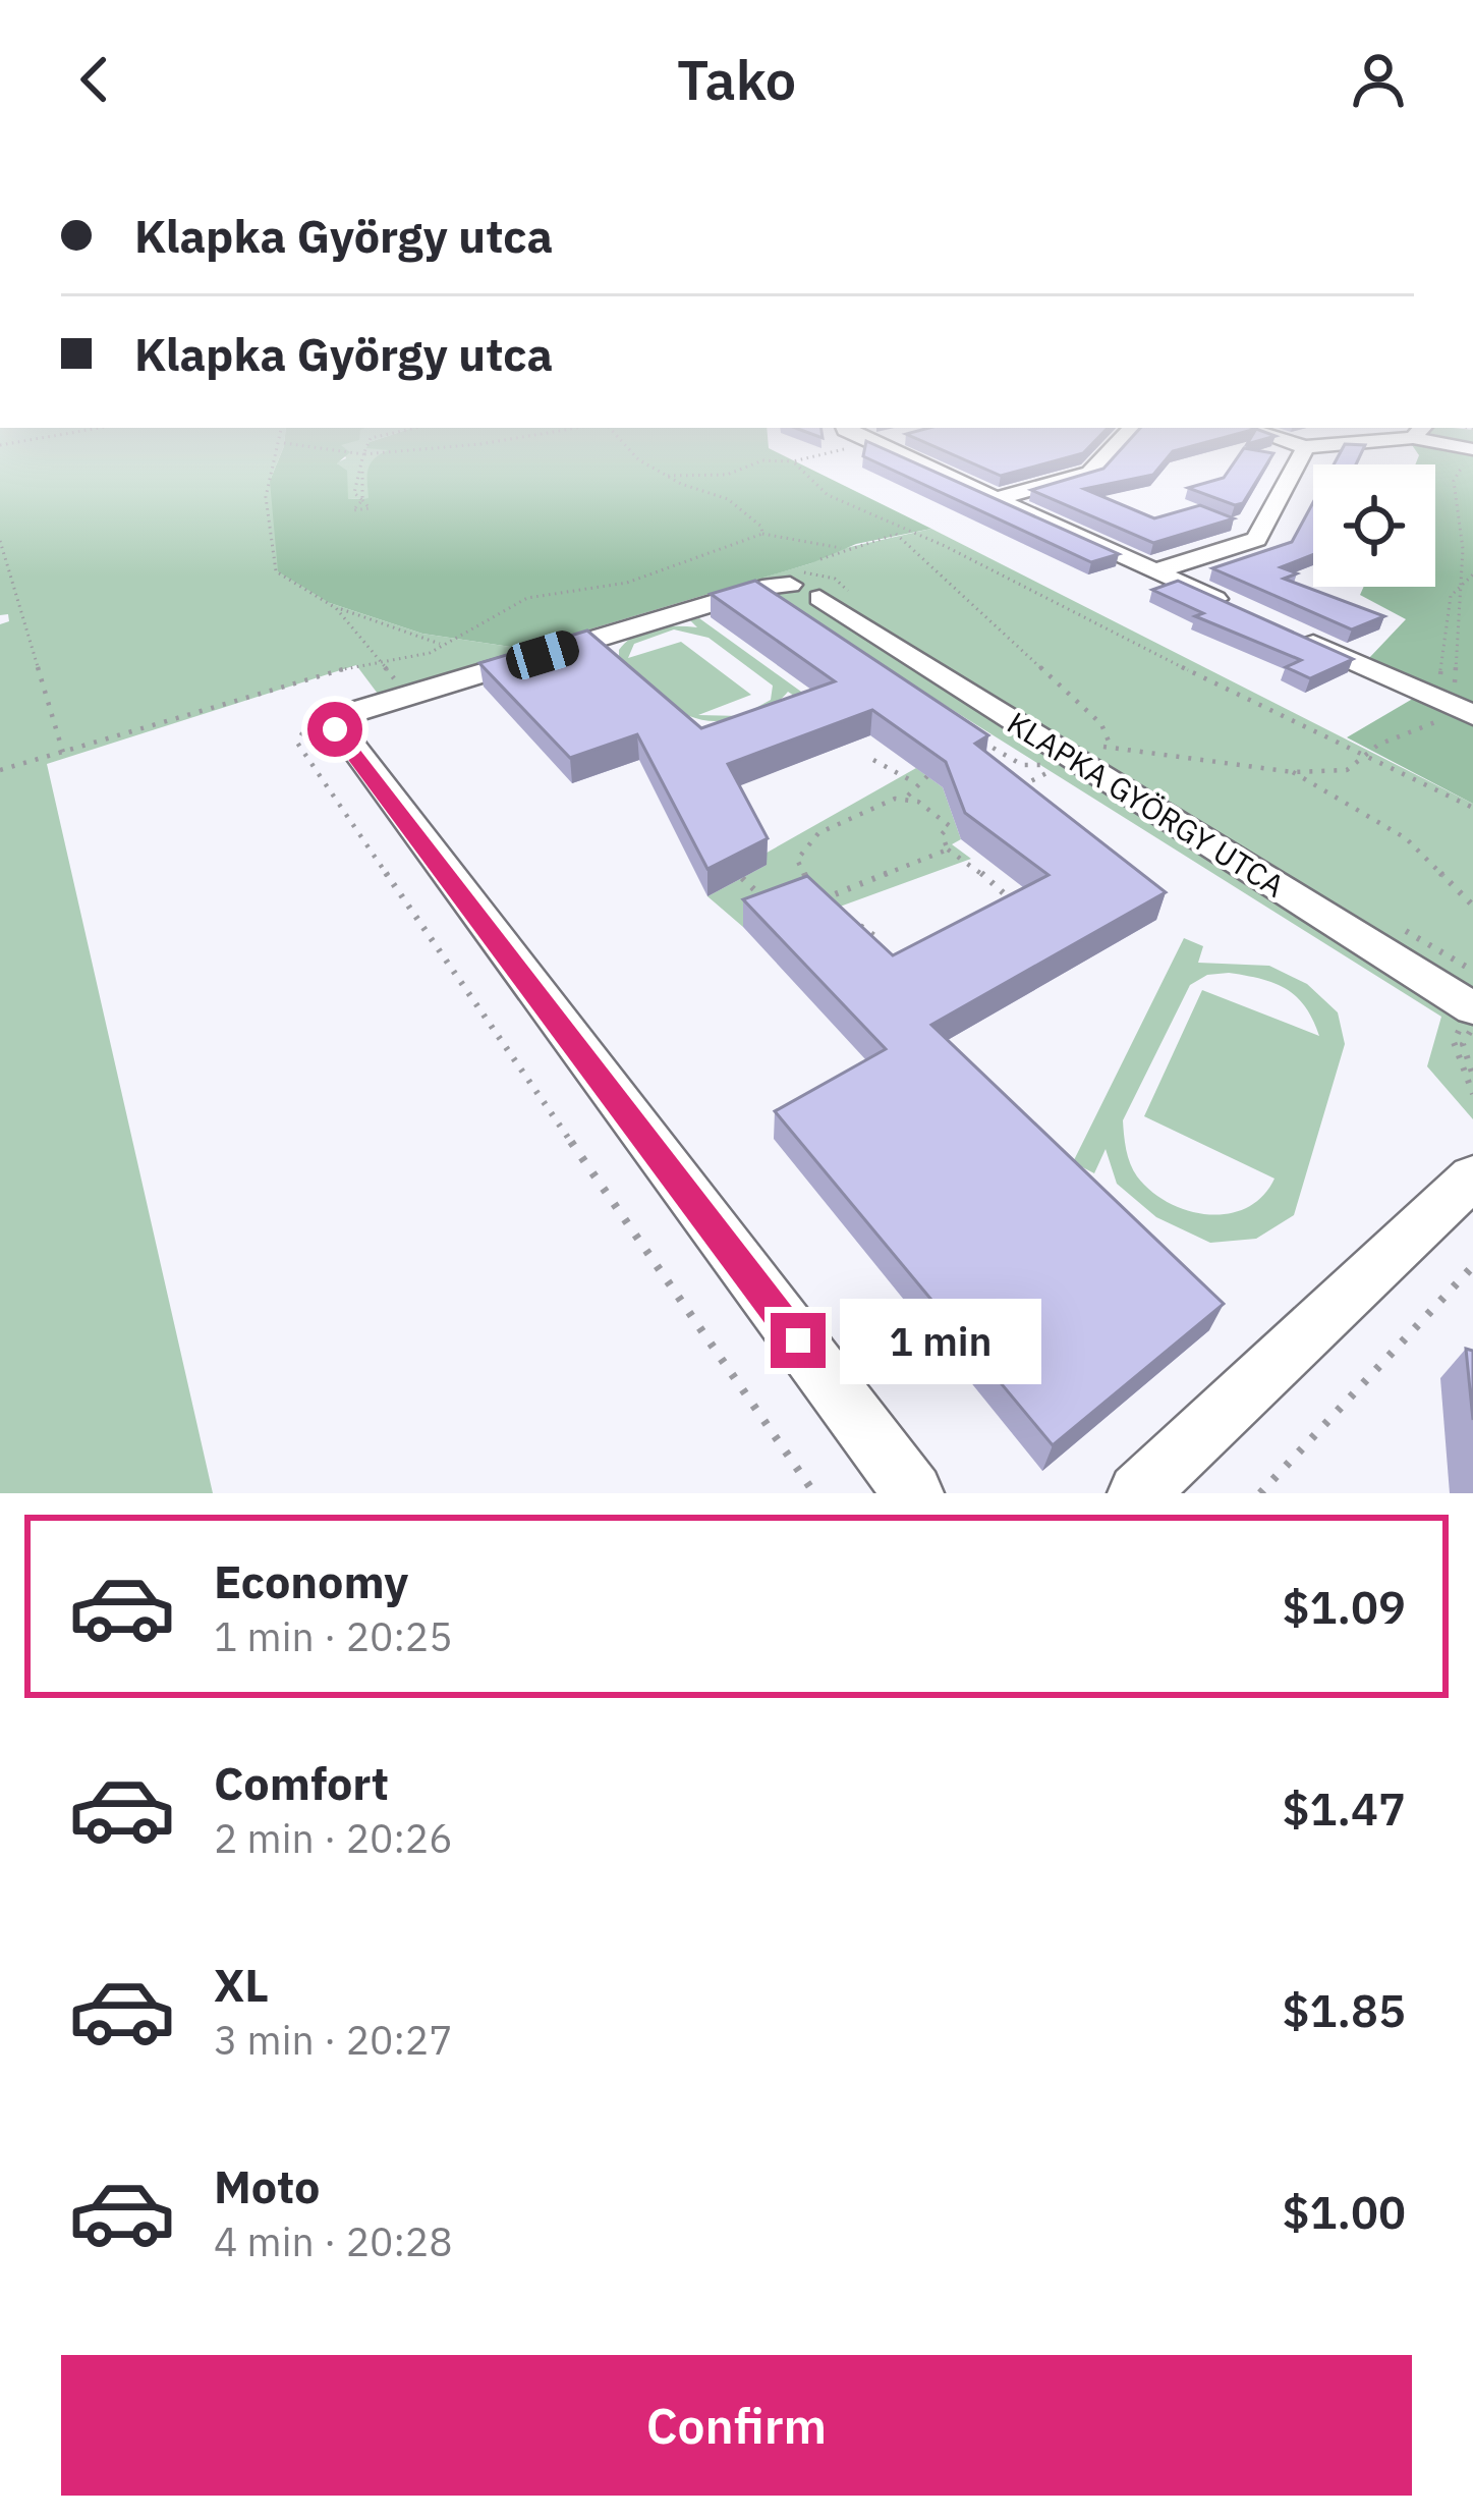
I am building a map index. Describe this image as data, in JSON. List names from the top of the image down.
{
  "streets": {
    "street": ["KLAPKA GYÖRGY UTCA"]
  },
  "page": {
    "header": "Tako",
    "banner": ["Klapka György utca", "Klapka György utca"],
    "bubble": "1 min",
    "list": [
      {
        "name": "Economy",
        "note": "1 min · 20:25",
        "value": "$1.09"
      },
      {
        "name": "Comfort",
        "note": "2 min · 20:26",
        "value": "$1.47"
      },
      {
        "name": "XL",
        "note": "3 min · 20:27",
        "value": "$1.85"
      },
      {
        "name": "Moto",
        "note": "4 min · 20:28",
        "value": "$1.00"
      }
    ],
    "buttons": "Confirm"
  }
}
